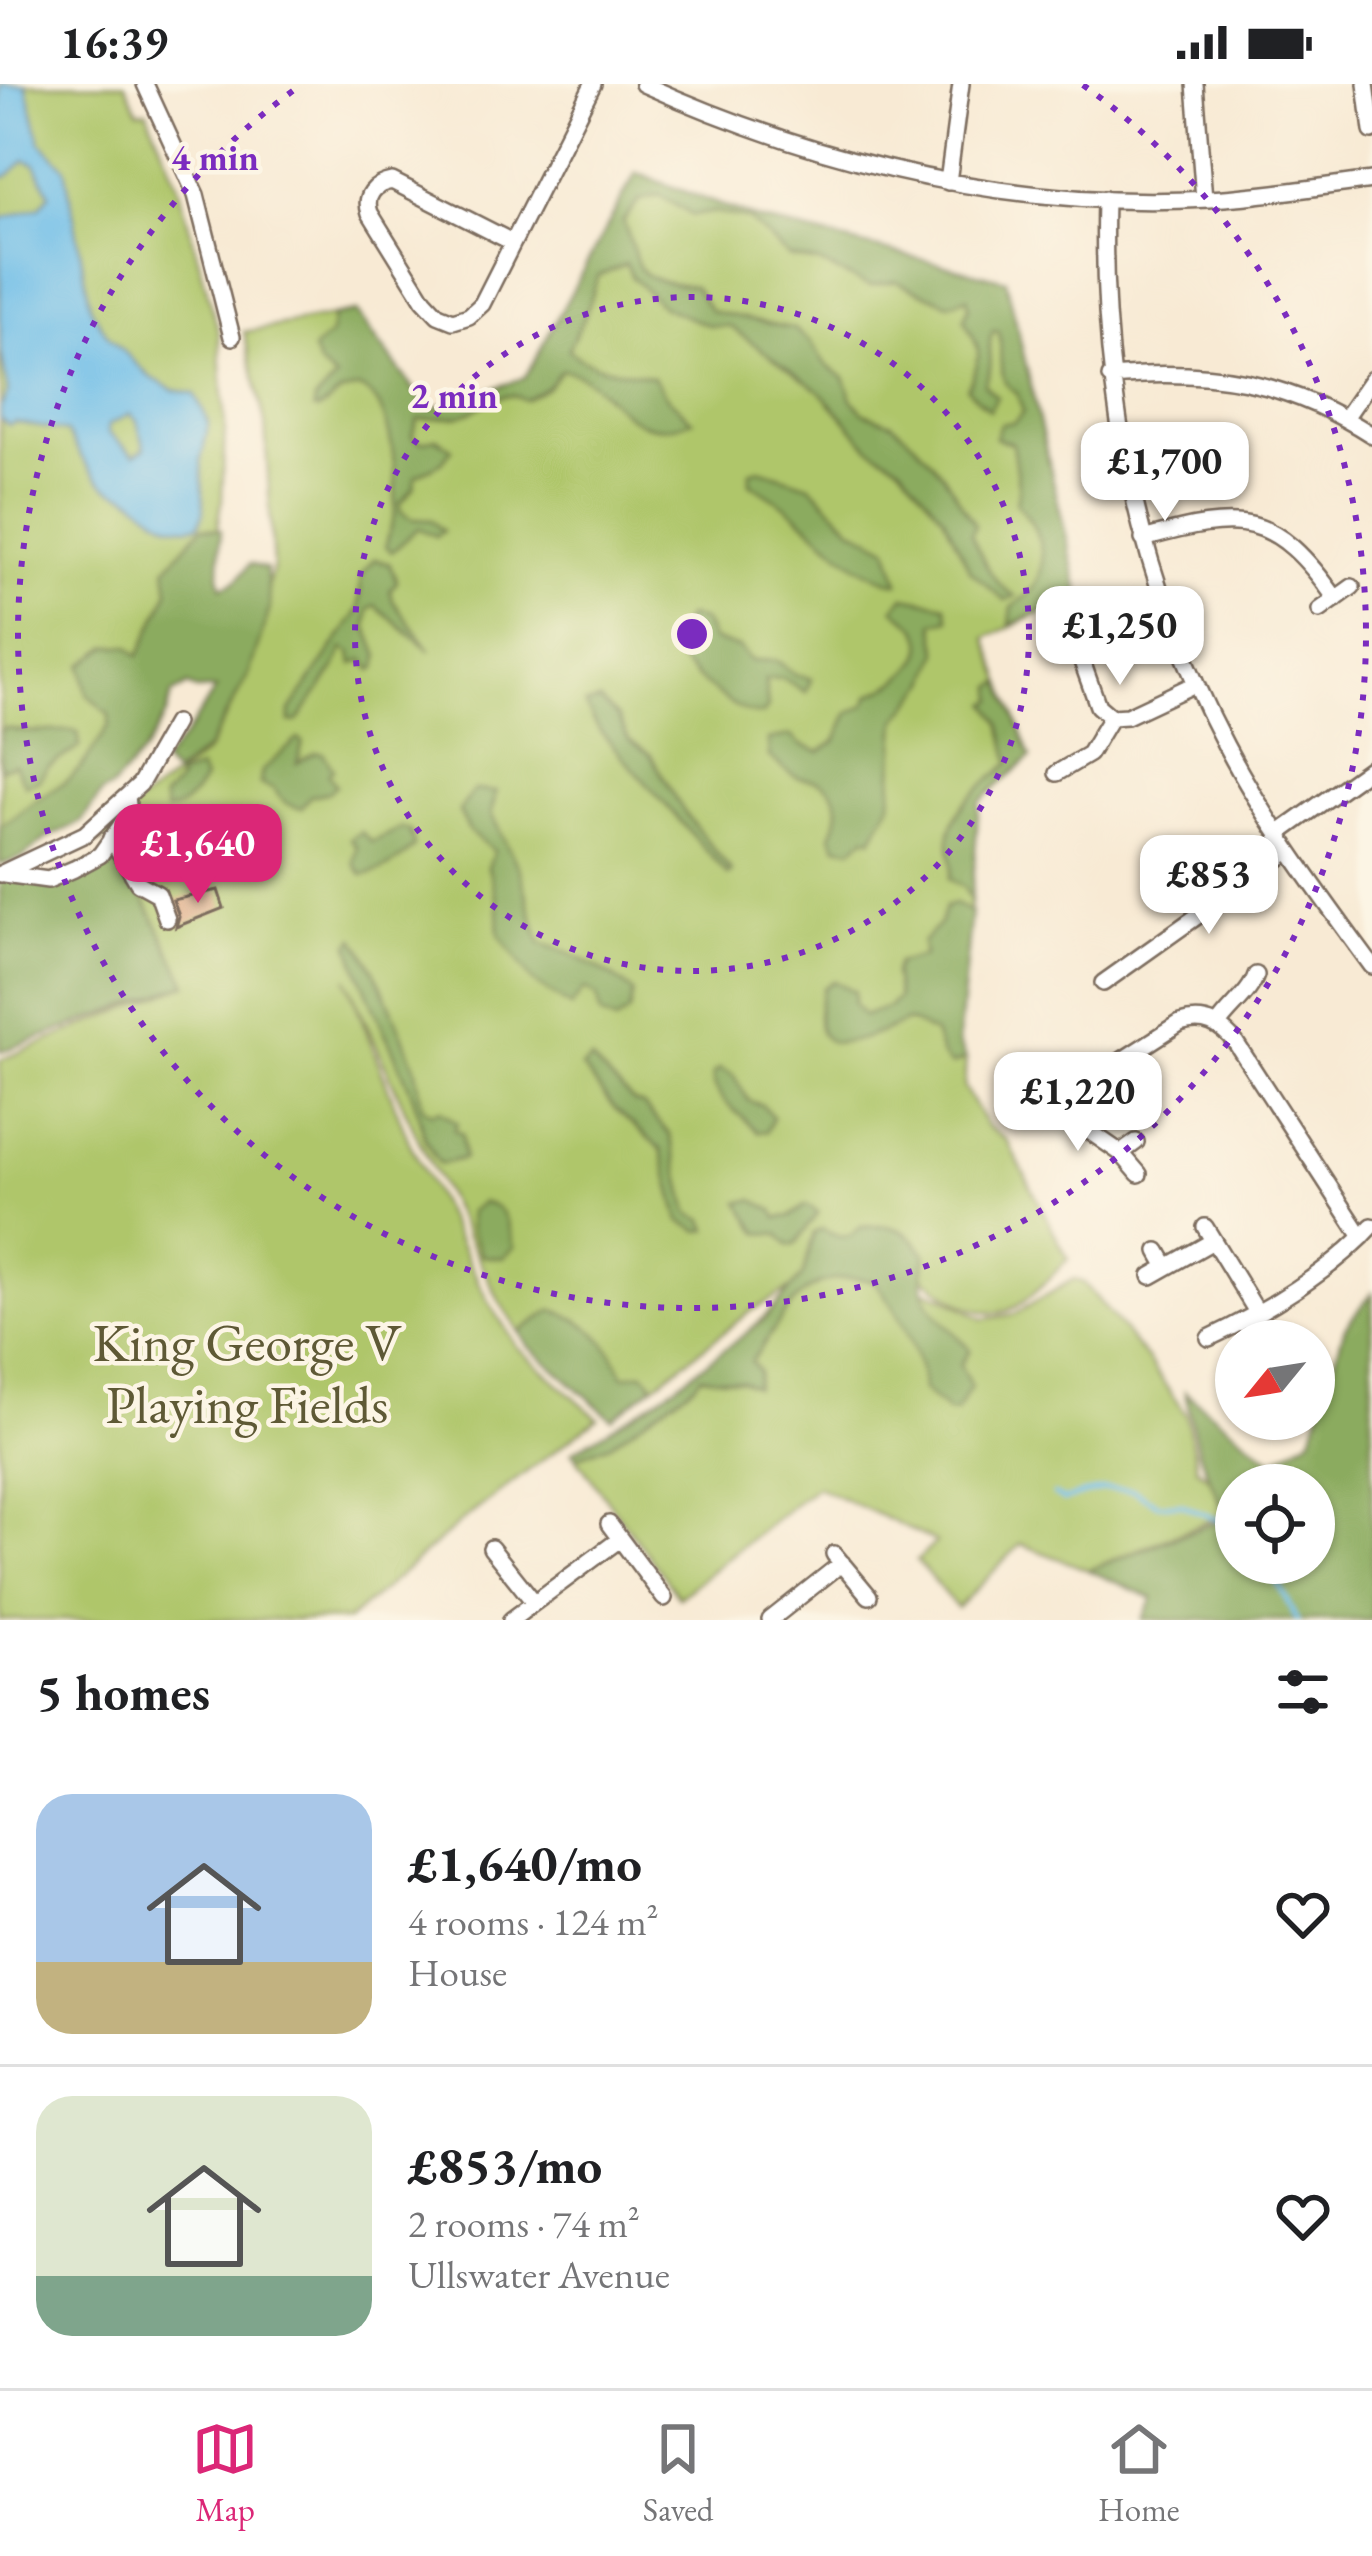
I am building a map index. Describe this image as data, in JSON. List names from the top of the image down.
{
  "parks": ["King George V Playing Fields"],
  "north": "bottom left",
  "page": {
    "status": "16:39",
    "price": [
      "£1,700",
      "£1,250",
      "£1,640",
      "£853",
      "£1,220"
    ],
    "heading": "5 homes",
    "list": [
      {
        "name": "£1,640/mo",
        "note": "4 rooms · 124 m² · House"
      },
      {
        "name": "£853/mo",
        "note": "2 rooms · 74 m² · Ullswater Avenue"
      }
    ],
    "tabs": ["Map", "Saved", "Home"]
  },
  "rings": ["4 min", "2 min"]
}
